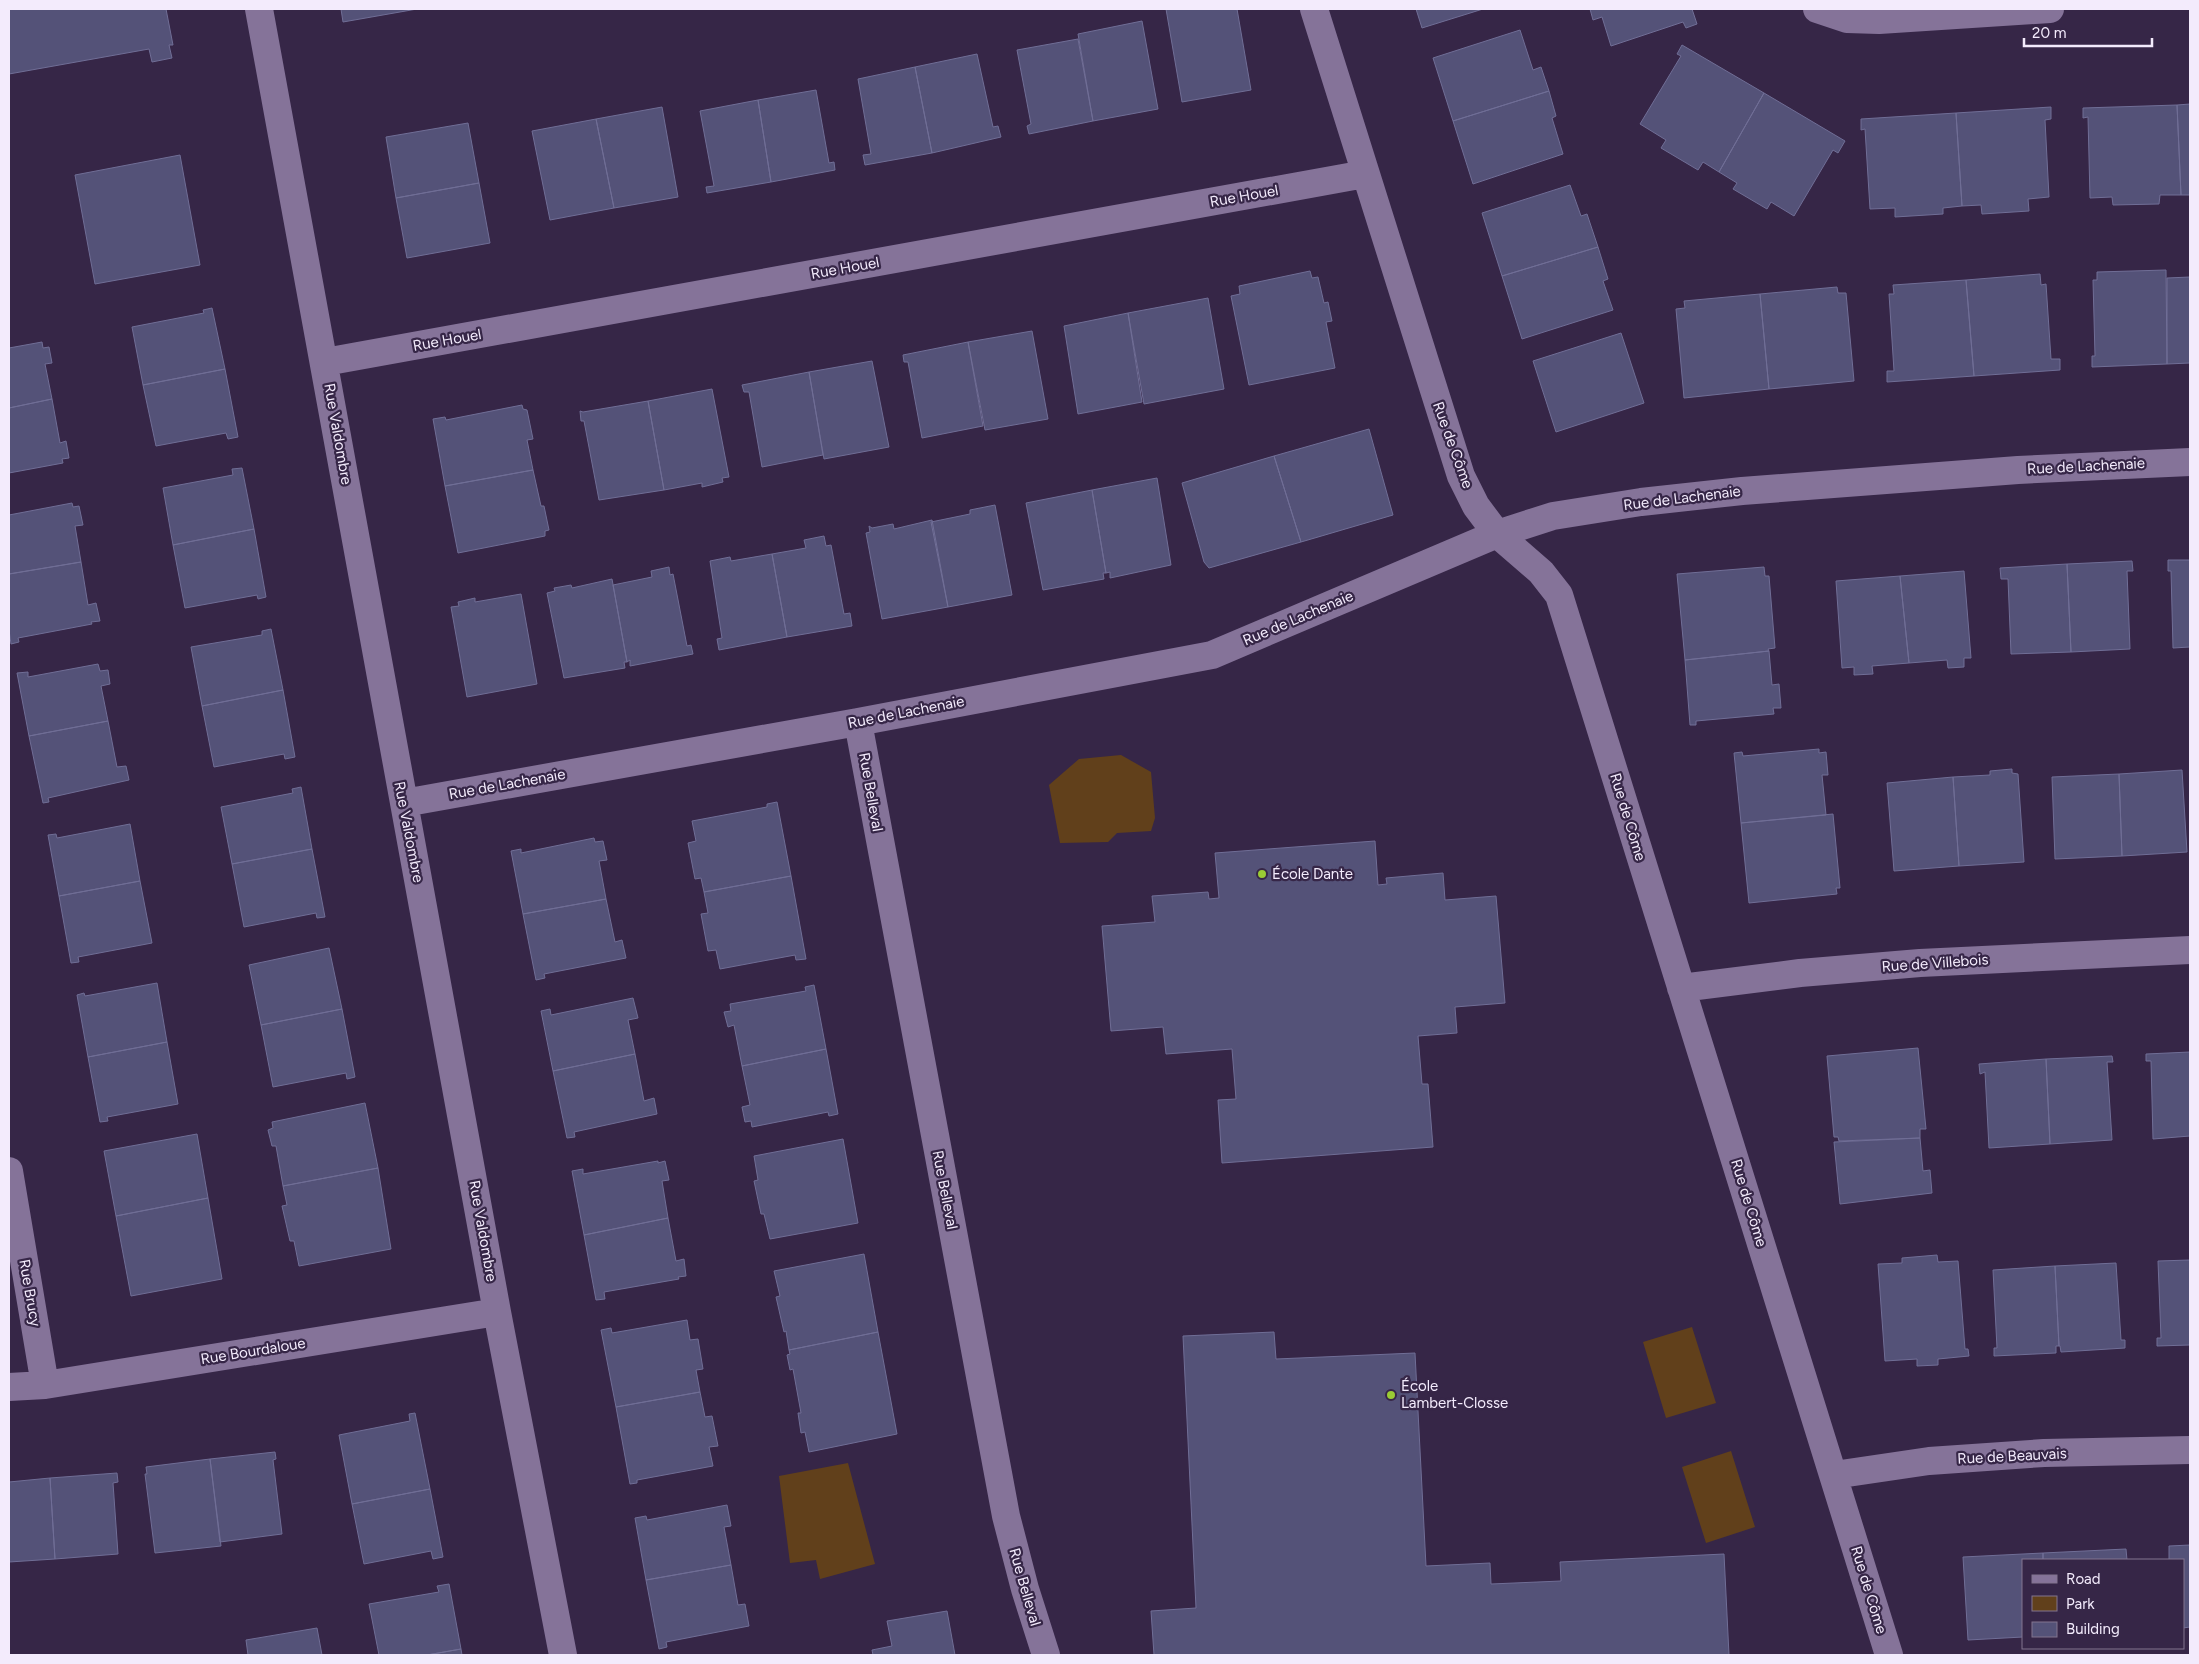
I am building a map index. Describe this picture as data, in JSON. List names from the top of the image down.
{
  "streets": {
    "street": [
      "Rue Houel",
      "Rue Valdombre",
      "Rue de Côme",
      "Rue de Lachenaie",
      "Rue Belleval",
      "Rue de Villebois",
      "Rue Brucy",
      "Rue Bourdaloue",
      "Rue de Beauvais"
    ]
  },
  "crossings": [
    ["Rue Houel", "Rue Valdombre"],
    ["Rue Houel", "Rue de Côme"],
    ["Rue Valdombre", "Rue de Lachenaie"],
    ["Rue Valdombre", "Rue Bourdaloue"],
    ["Rue de Côme", "Rue de Lachenaie"],
    ["Rue de Côme", "Rue de Villebois"],
    ["Rue de Côme", "Rue de Beauvais"],
    ["Rue de Lachenaie", "Rue Belleval"],
    ["Rue Brucy", "Rue Bourdaloue"]
  ],
  "places": ["École Dante", "École Lambert-Closse"],
  "legend": ["Road", "Park", "Building"],
  "scale_bar": "20 m"
}
